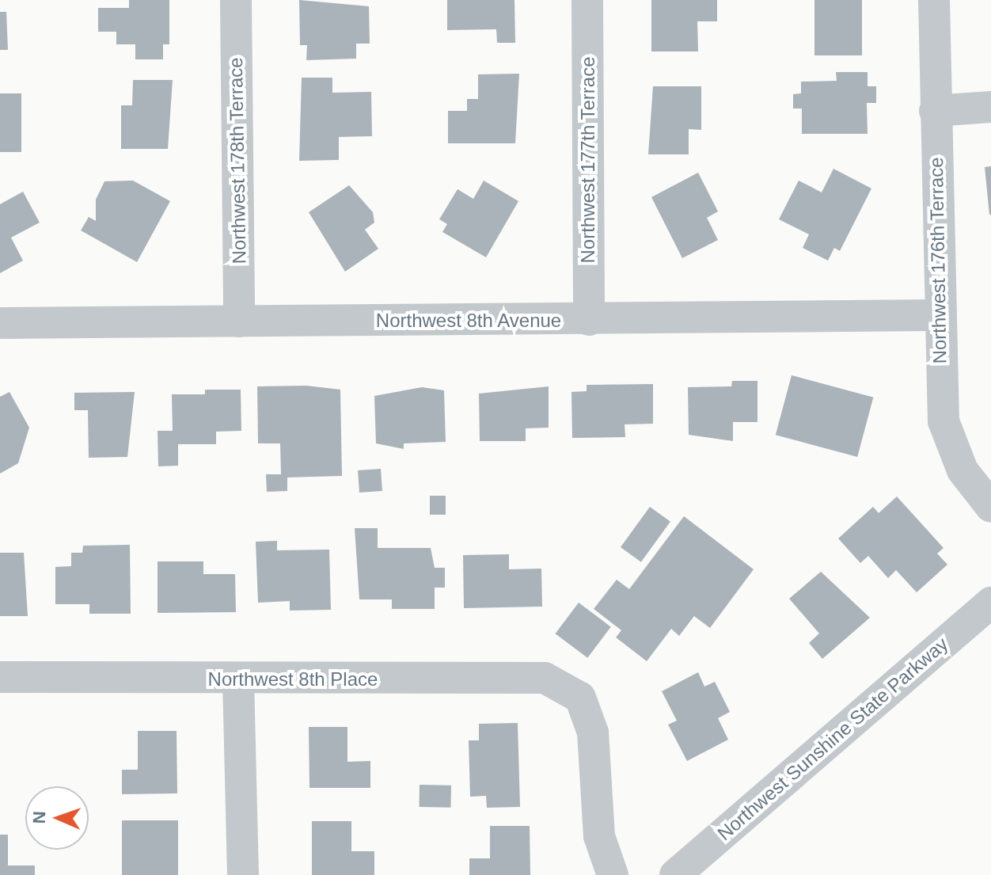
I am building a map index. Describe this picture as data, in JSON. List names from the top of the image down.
{
  "streets": {
    "street": [
      "Northwest 177th Terrace",
      "Northwest 178th Terrace",
      "Northwest 176th Terrace",
      "Northwest 8th Avenue",
      "Northwest 8th Place",
      "Northwest Sunshine State Parkway"
    ]
  },
  "crossings": [
    ["Northwest 177th Terrace", "Northwest 8th Avenue"],
    ["Northwest 178th Terrace", "Northwest 8th Avenue"],
    ["Northwest 176th Terrace", "Northwest 8th Avenue"]
  ],
  "north": "left"
}
